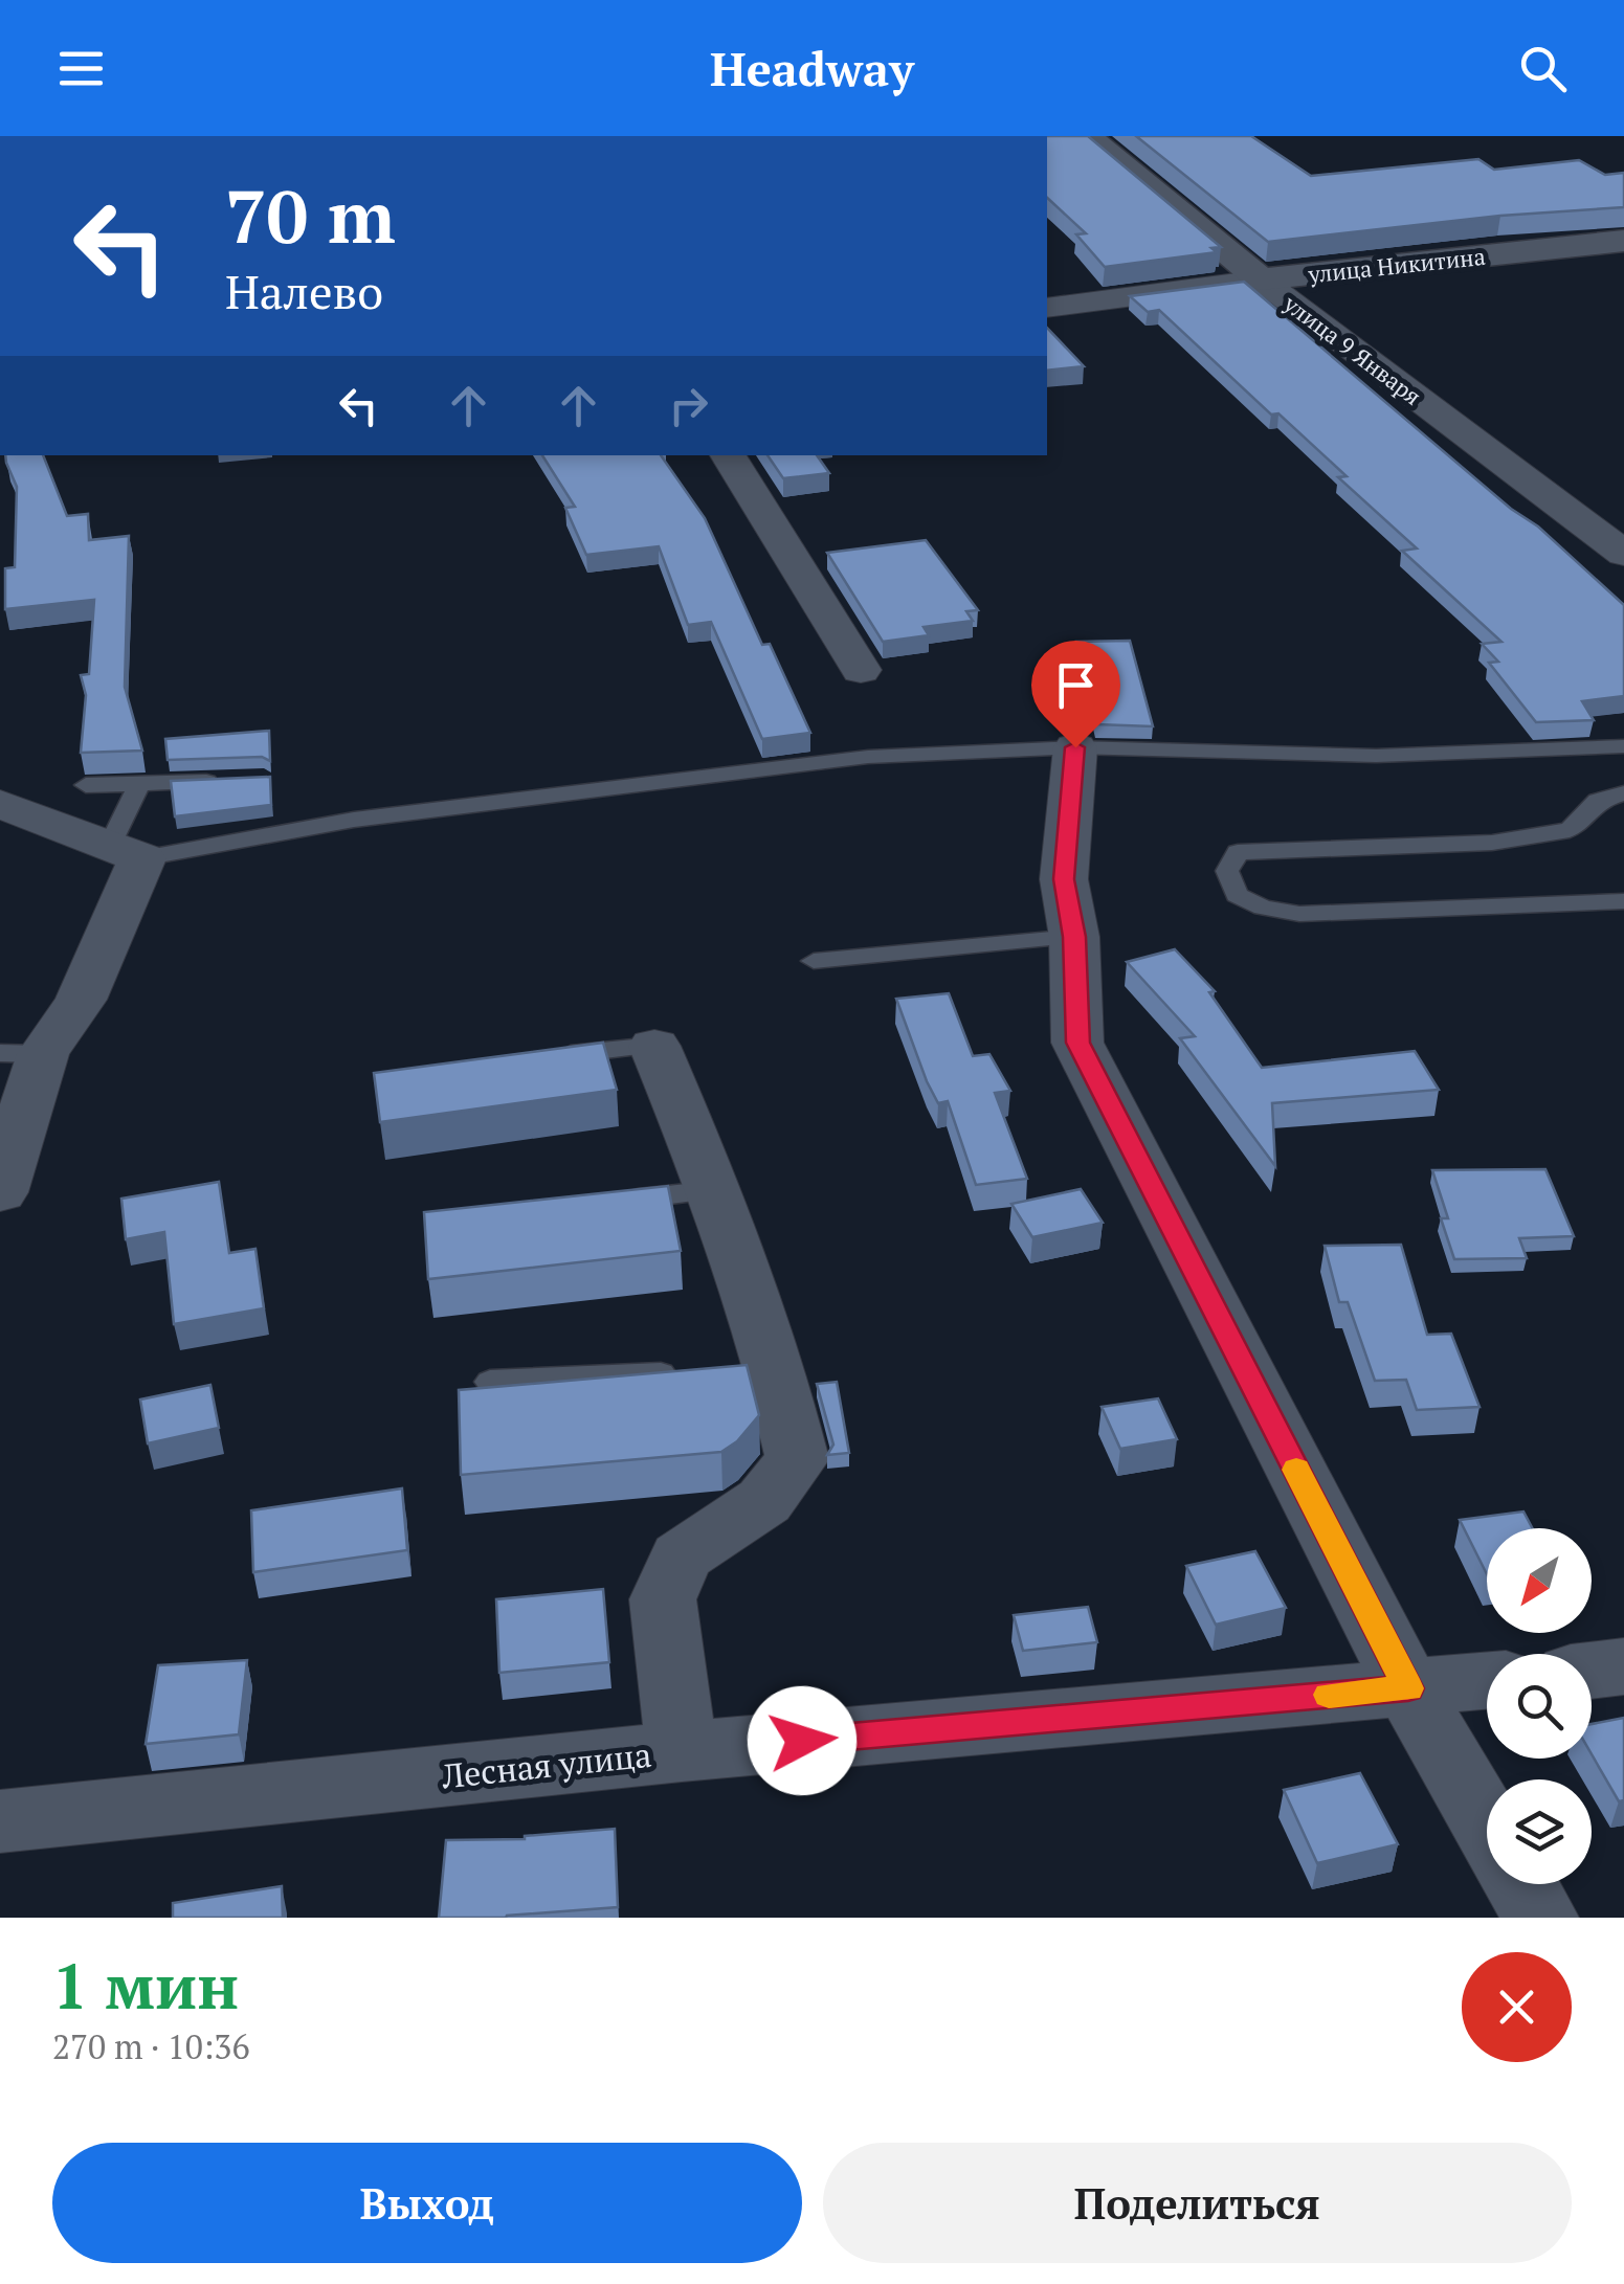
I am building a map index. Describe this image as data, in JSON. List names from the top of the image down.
{
  "streets": {
    "main road": ["улица Никитина", "улица 9 Января"],
    "street": ["Лесная улица"]
  },
  "crossings": [
    ["улица Никитина", "улица 9 Января"]
  ],
  "north": "bottom left",
  "page": {
    "header": "Headway",
    "turn": ["70 m", "Налево"],
    "heading": ["1 мин", "270 m · 10:36"],
    "buttons": ["Выход", "Поделиться"]
  }
}
